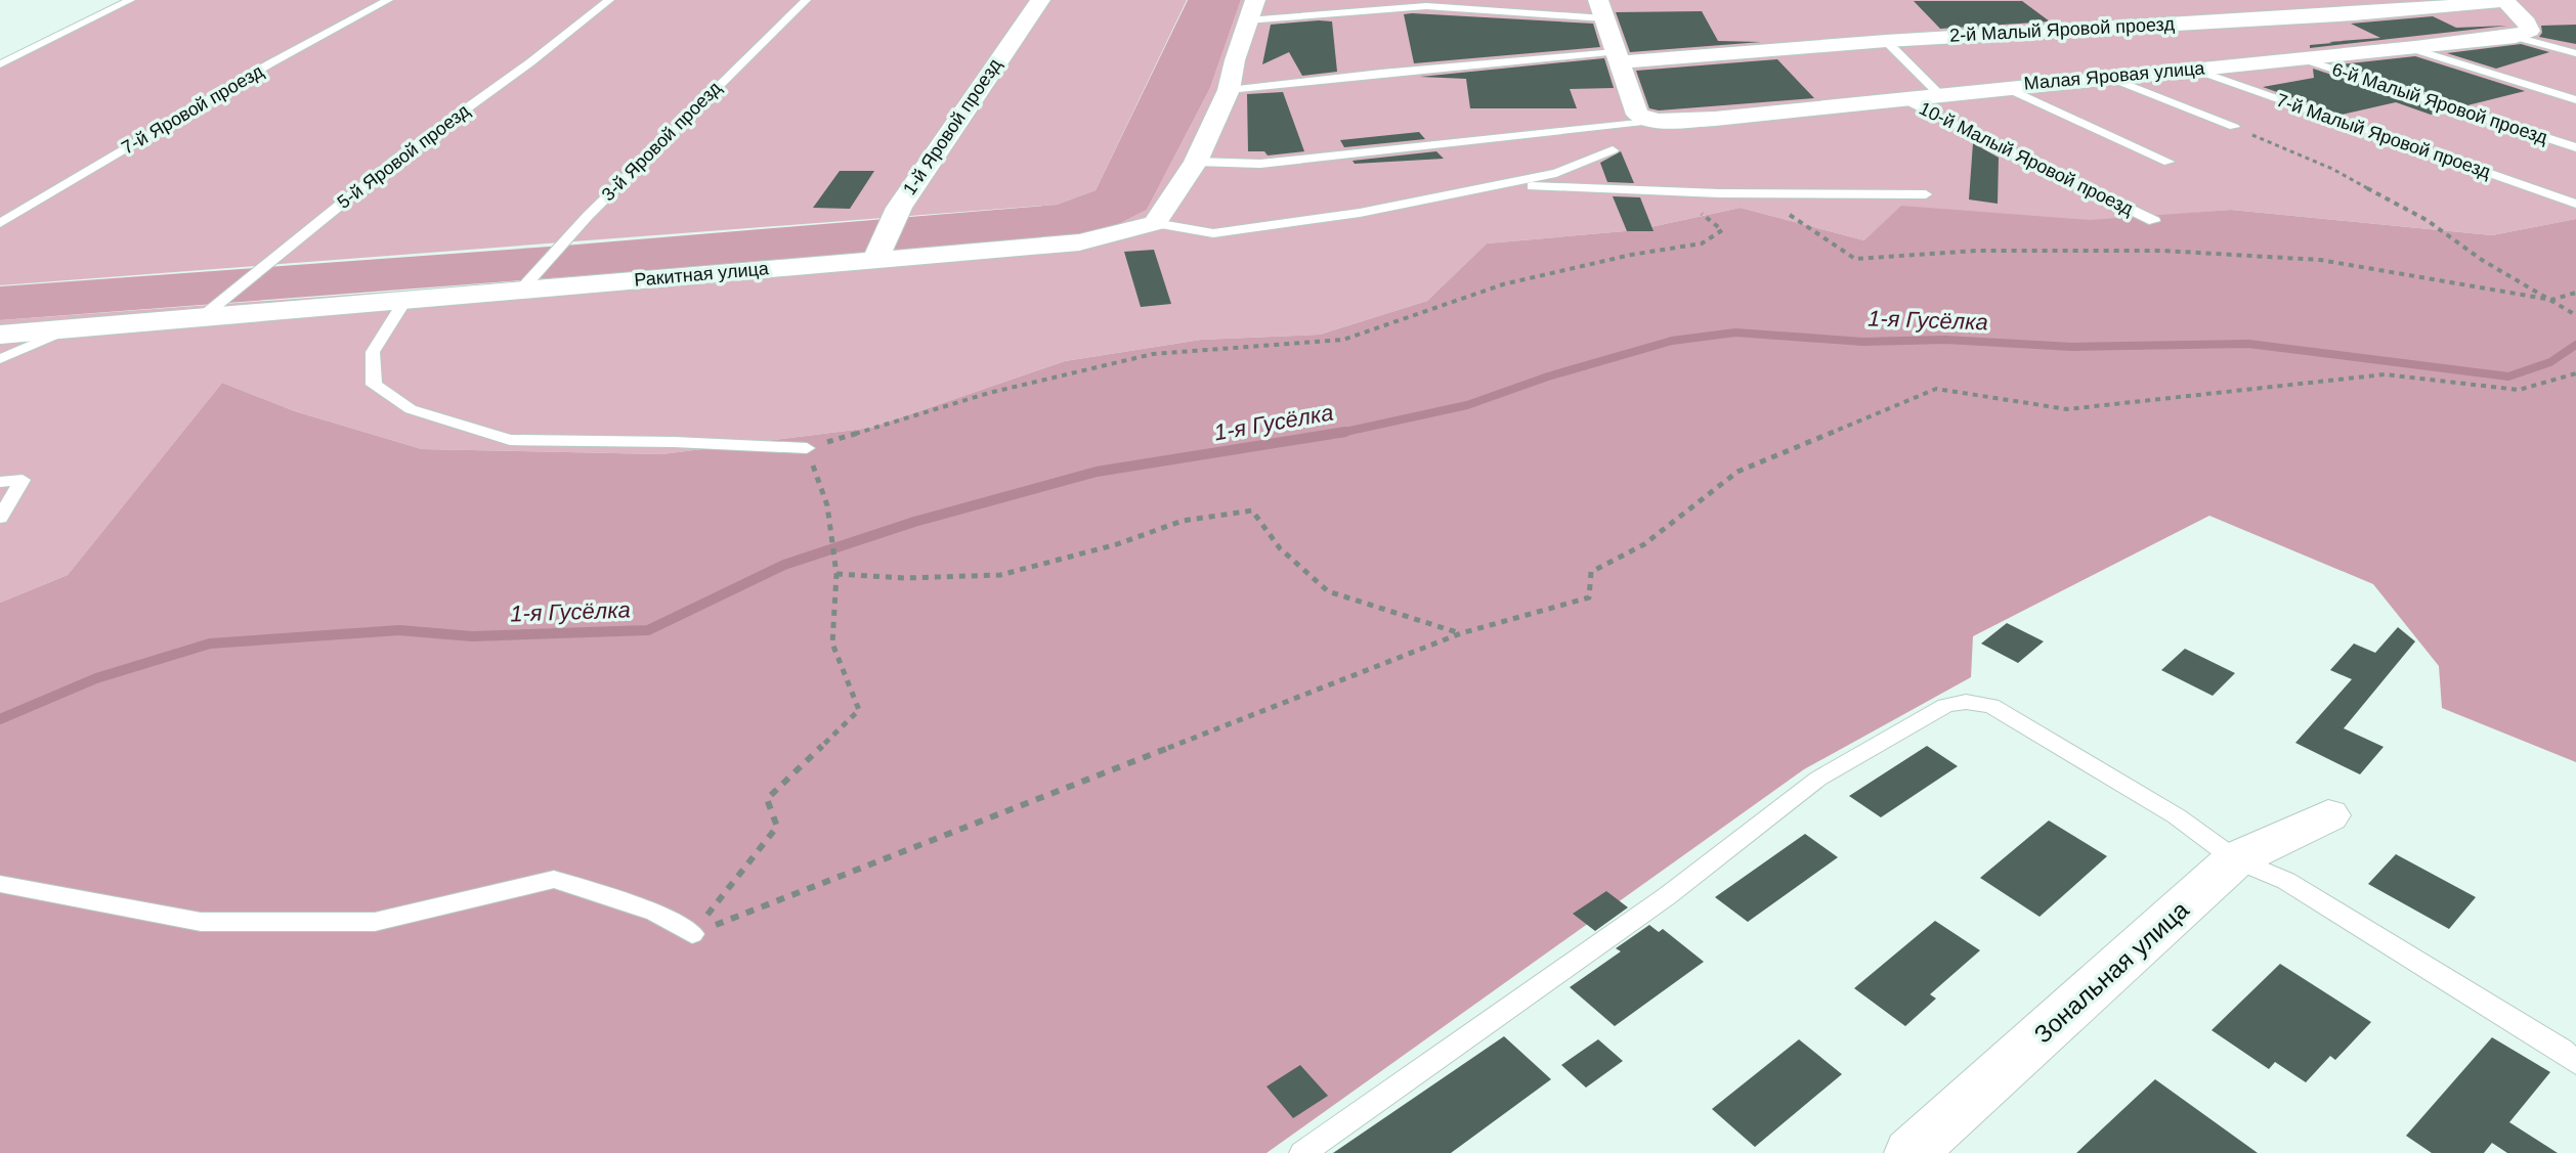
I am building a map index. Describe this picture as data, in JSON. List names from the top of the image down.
{
  "streets": {
    "street": [
      "2-й Малый Яровой проезд",
      "Малая Яровая улица",
      "1-й Яровой проезд",
      "Ракитная улица",
      "Зональная улица"
    ],
    "lane": [
      "6-й Малый Яровой проезд",
      "7-й Яровой проезд",
      "7-й Малый Яровой проезд",
      "3-й Яровой проезд",
      "5-й Яровой проезд",
      "10-й Малый Яровой проезд"
    ]
  },
  "crossings": [
    ["Малая Яровая улица", "6-й Малый Яровой проезд"],
    ["Малая Яровая улица", "7-й Малый Яровой проезд"],
    ["Малая Яровая улица", "10-й Малый Яровой проезд"],
    ["1-й Яровой проезд", "Ракитная улица"],
    ["3-й Яровой проезд", "Ракитная улица"],
    ["5-й Яровой проезд", "Ракитная улица"]
  ],
  "water": ["1-я Гусёлка"]
}
